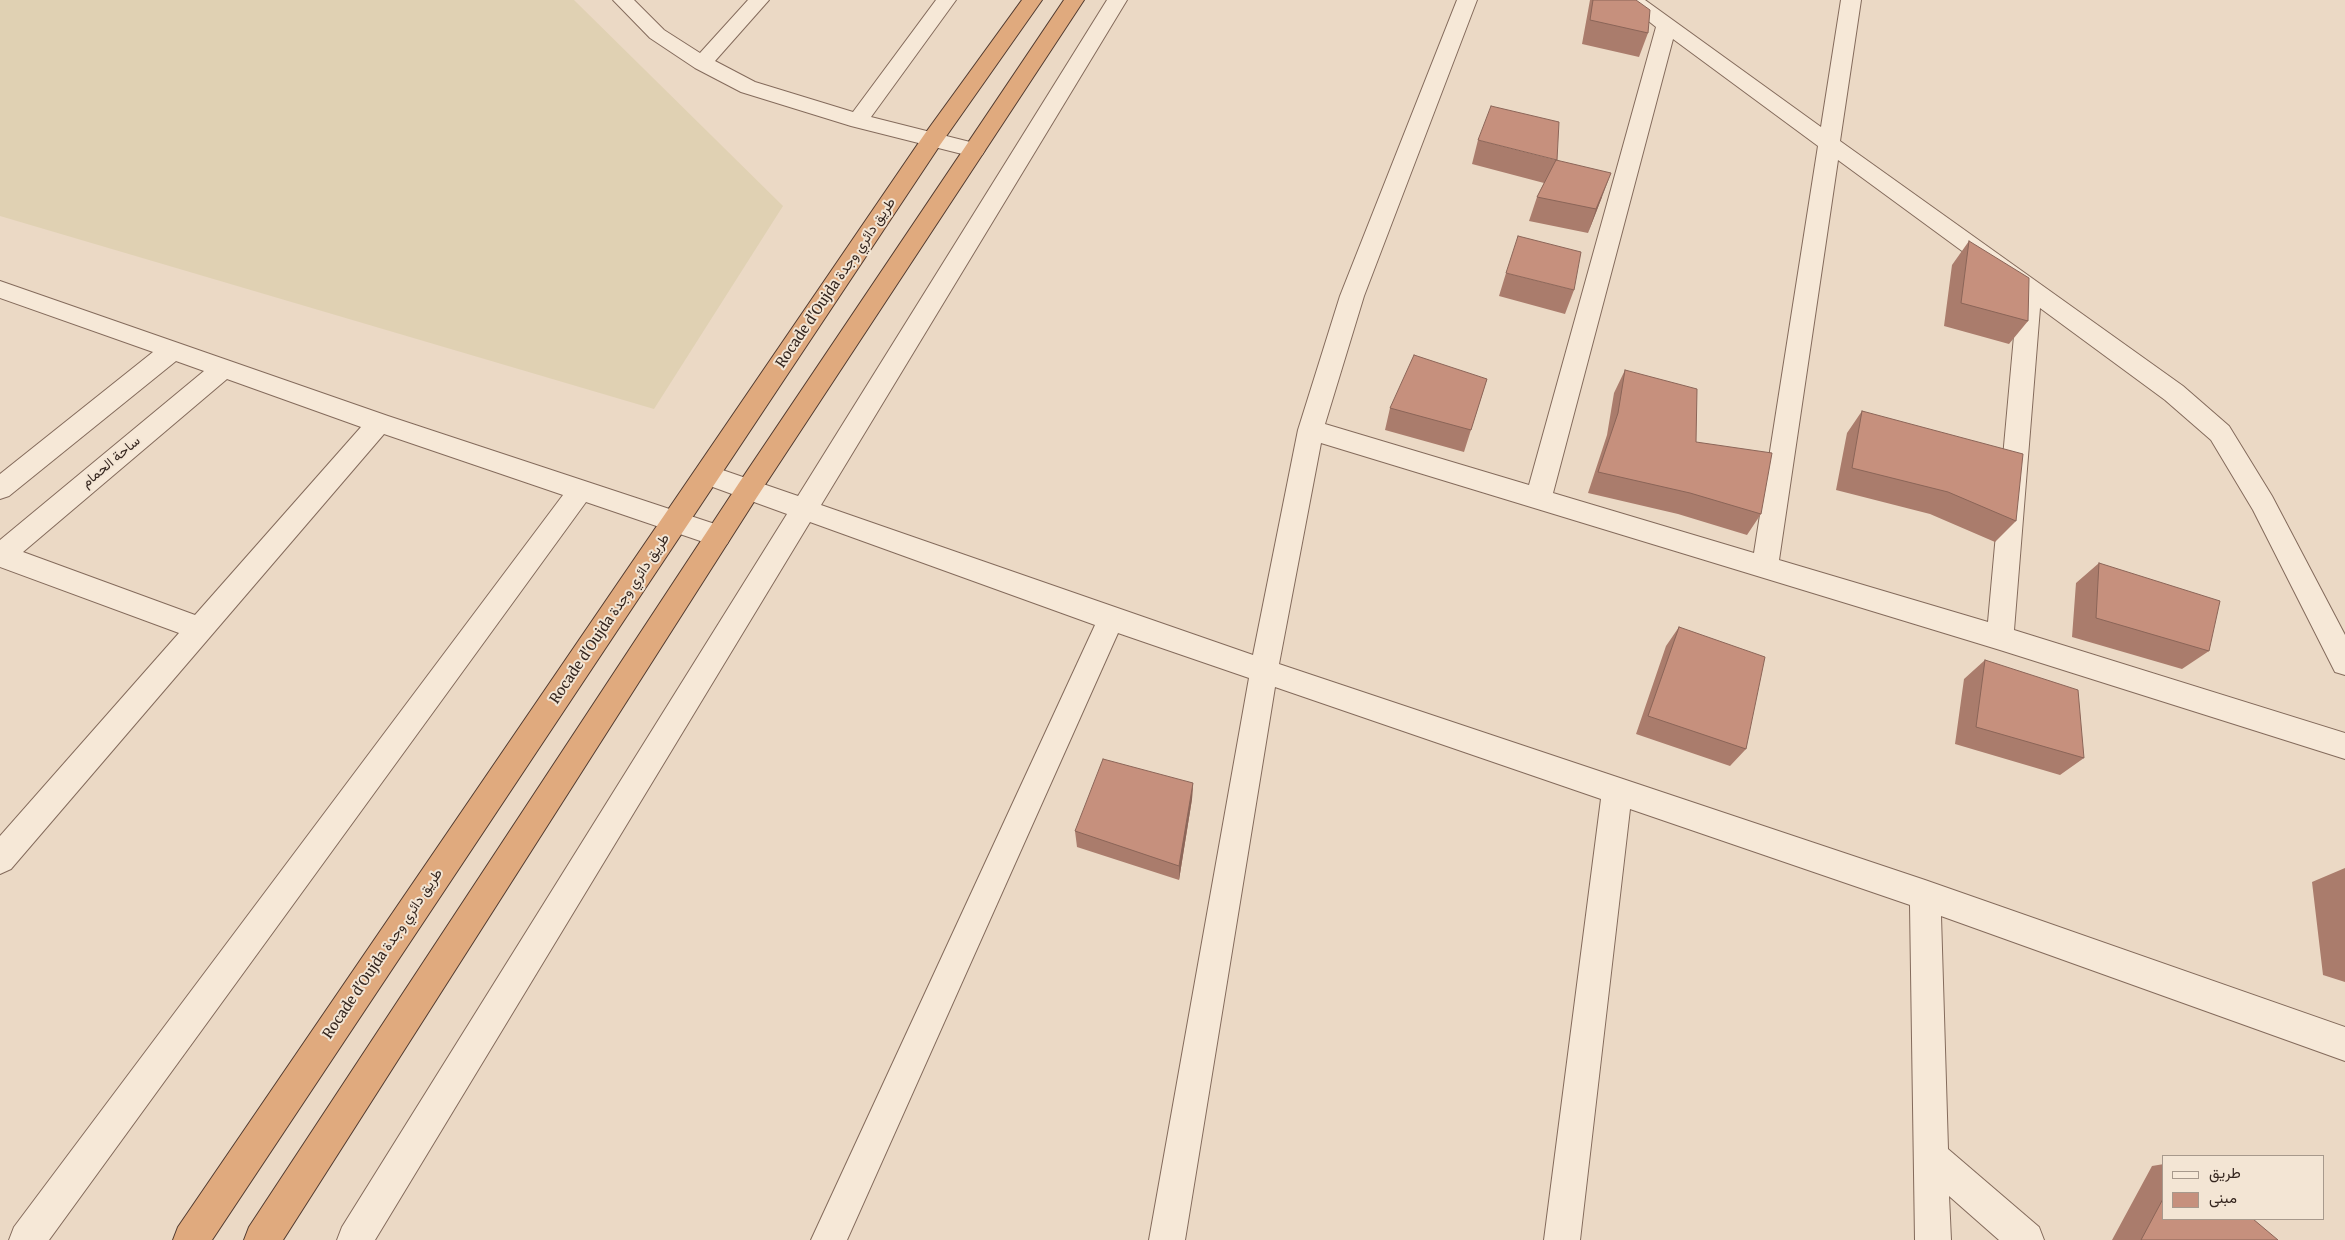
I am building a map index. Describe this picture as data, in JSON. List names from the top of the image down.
{
  "streets": {
    "highway": ["Rocade d'Oujda طريق دائري وجدة"],
    "street": ["ساحة الحمام"]
  },
  "legend": ["طريق", "مبنى"]
}
